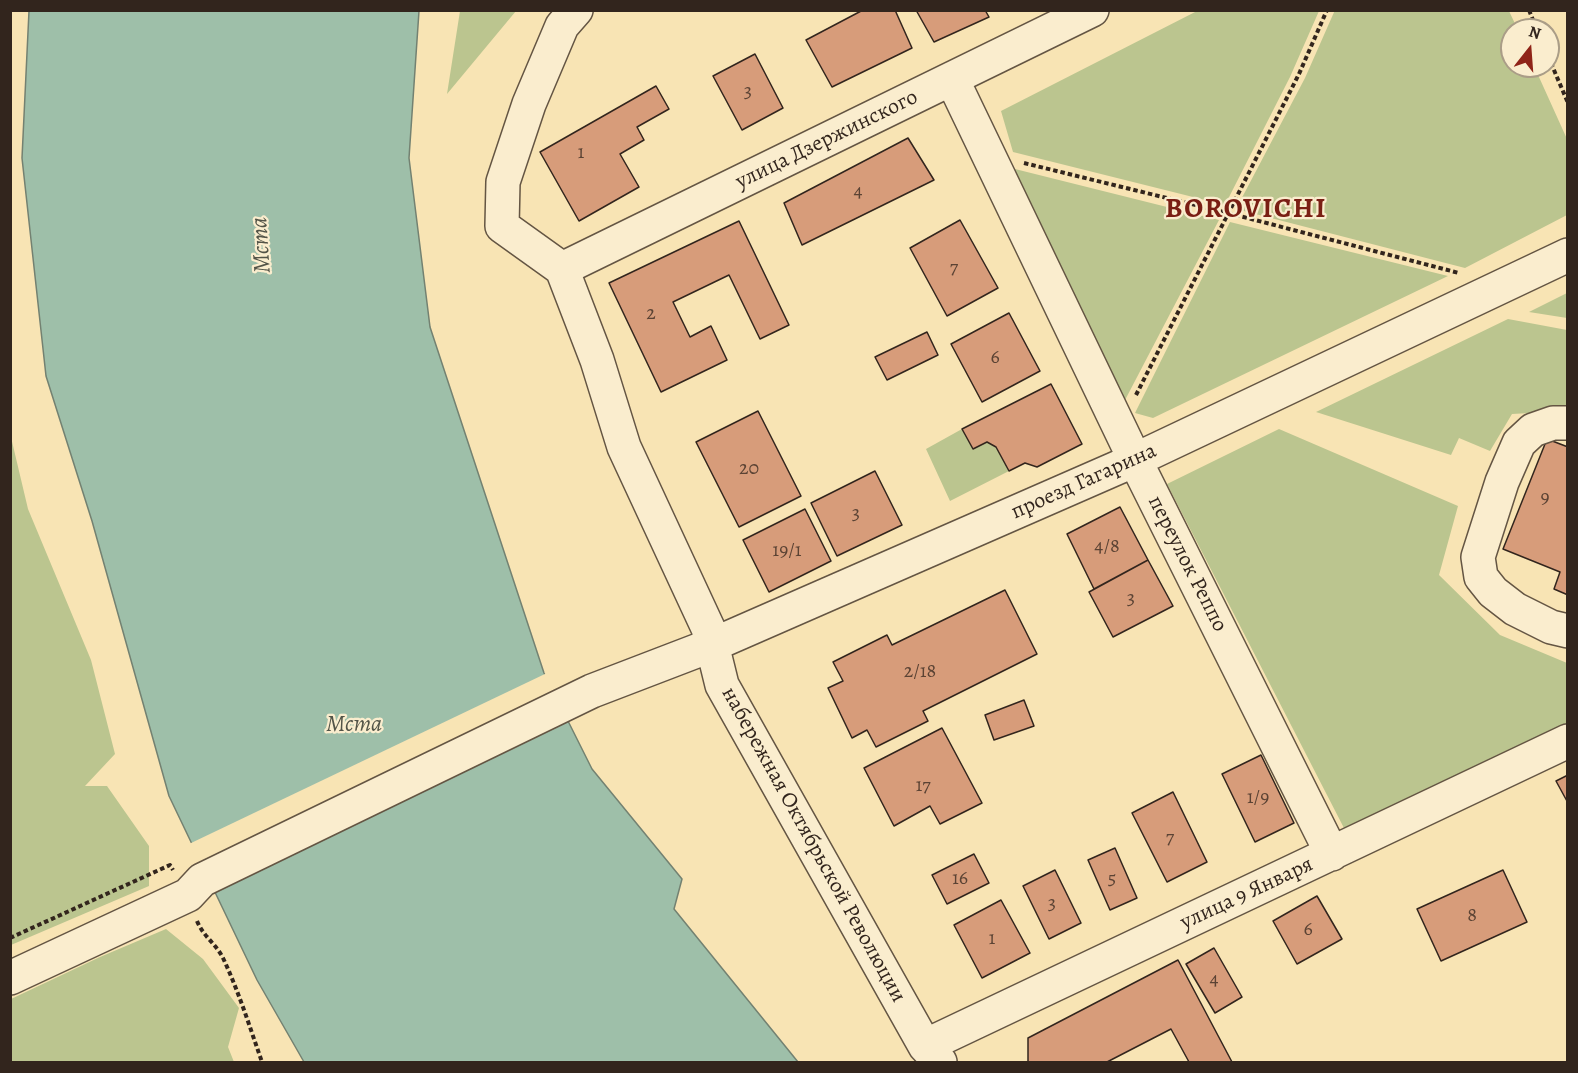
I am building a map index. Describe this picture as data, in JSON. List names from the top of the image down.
{
  "streets": {
    "street": [
      "улица Дзержинского",
      "проезд Гагарина",
      "переулок Реппо",
      "набережная Октябрьской Революции",
      "улица 9 Января"
    ]
  },
  "crossings": [
    ["улица Дзержинского", "переулок Реппо"],
    ["улица Дзержинского", "набережная Октябрьской Революции"],
    ["проезд Гагарина", "переулок Реппо"],
    ["проезд Гагарина", "набережная Октябрьской Революции"],
    ["переулок Реппо", "улица 9 Января"],
    ["набережная Октябрьской Революции", "улица 9 Января"]
  ],
  "districts": ["BOROVICHI"],
  "water": ["Мста"],
  "house_numbers": [
    "3",
    "1",
    "4",
    "7",
    "2",
    "6",
    "20",
    "9",
    "3",
    "4/8",
    "19/1",
    "3",
    "2/18",
    "17",
    "1/9",
    "7",
    "16",
    "5",
    "3",
    "8",
    "6",
    "1",
    "4"
  ],
  "north": "top"
}
